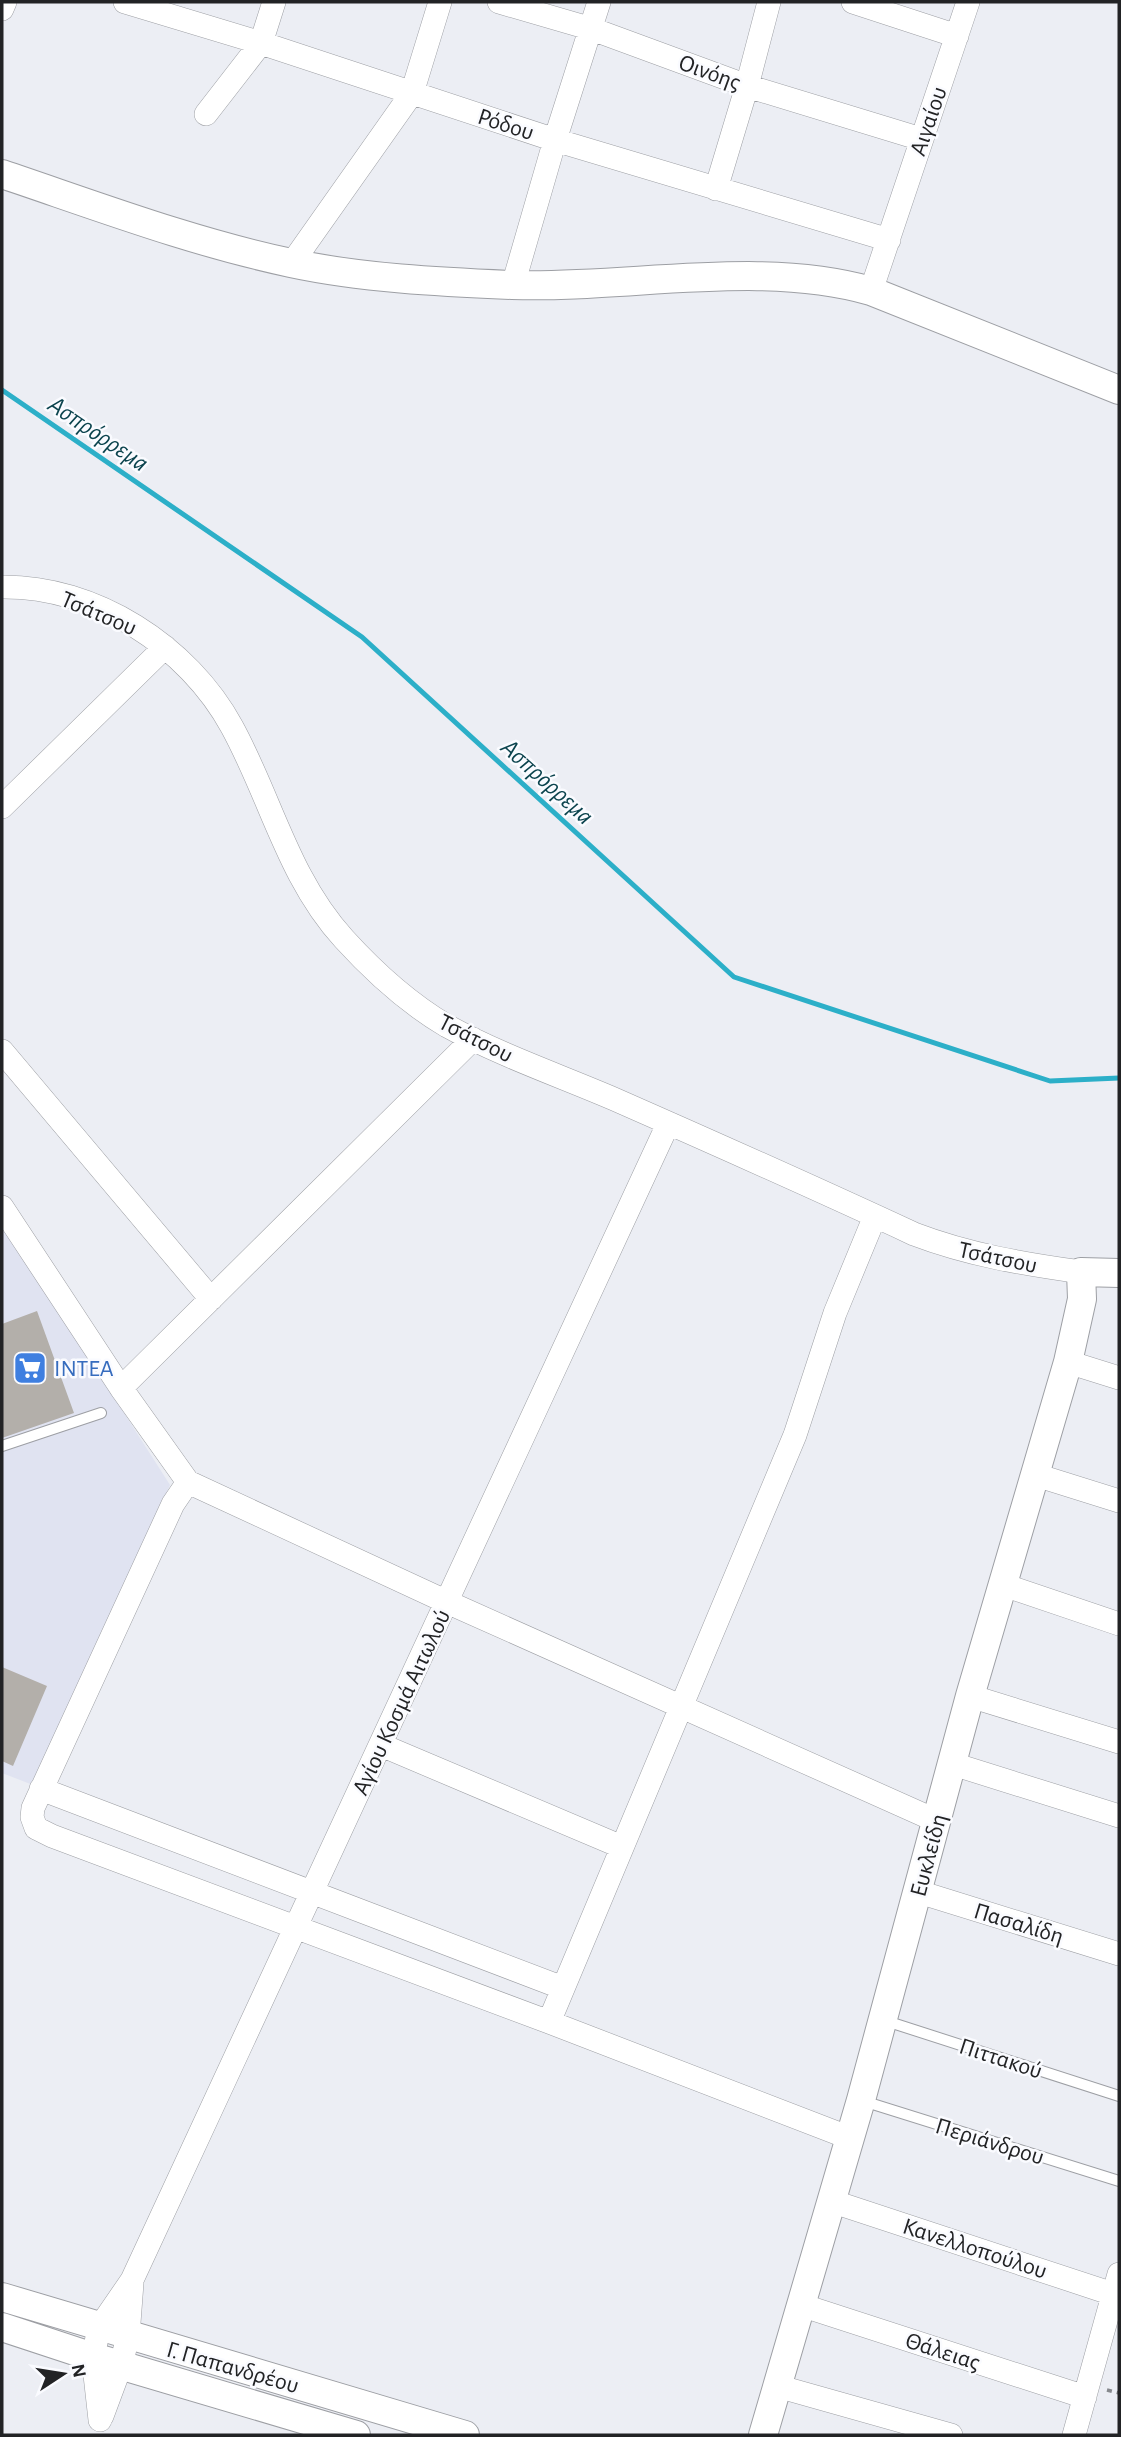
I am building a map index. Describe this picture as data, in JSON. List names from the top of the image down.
{
  "streets": {
    "street": [
      "Οινόης",
      "Αιγαίου",
      "Ρόδου",
      "Τσάτσου",
      "Αγίου Κοσμά Αιτωλού",
      "Ευκλείδη",
      "Πασαλίδη",
      "Κανελλοπούλου",
      "Θάλειας",
      "Γ. Παπανδρέου"
    ],
    "lane": ["Πιττακού", "Περιάνδρου"]
  },
  "crossings": [
    ["Οινόης", "Αιγαίου"],
    ["Αιγαίου", "Ρόδου"],
    ["Τσάτσου", "Αγίου Κοσμά Αιτωλού"],
    ["Τσάτσου", "Ευκλείδη"],
    ["Ευκλείδη", "Πασαλίδη"],
    ["Ευκλείδη", "Πιττακού"],
    ["Ευκλείδη", "Περιάνδρου"],
    ["Ευκλείδη", "Κανελλοπούλου"],
    ["Ευκλείδη", "Θάλειας"]
  ],
  "water": ["Ασπρόρρεμα"],
  "places": {
    "supermarket": ["INTEA"]
  },
  "north": "right"
}
